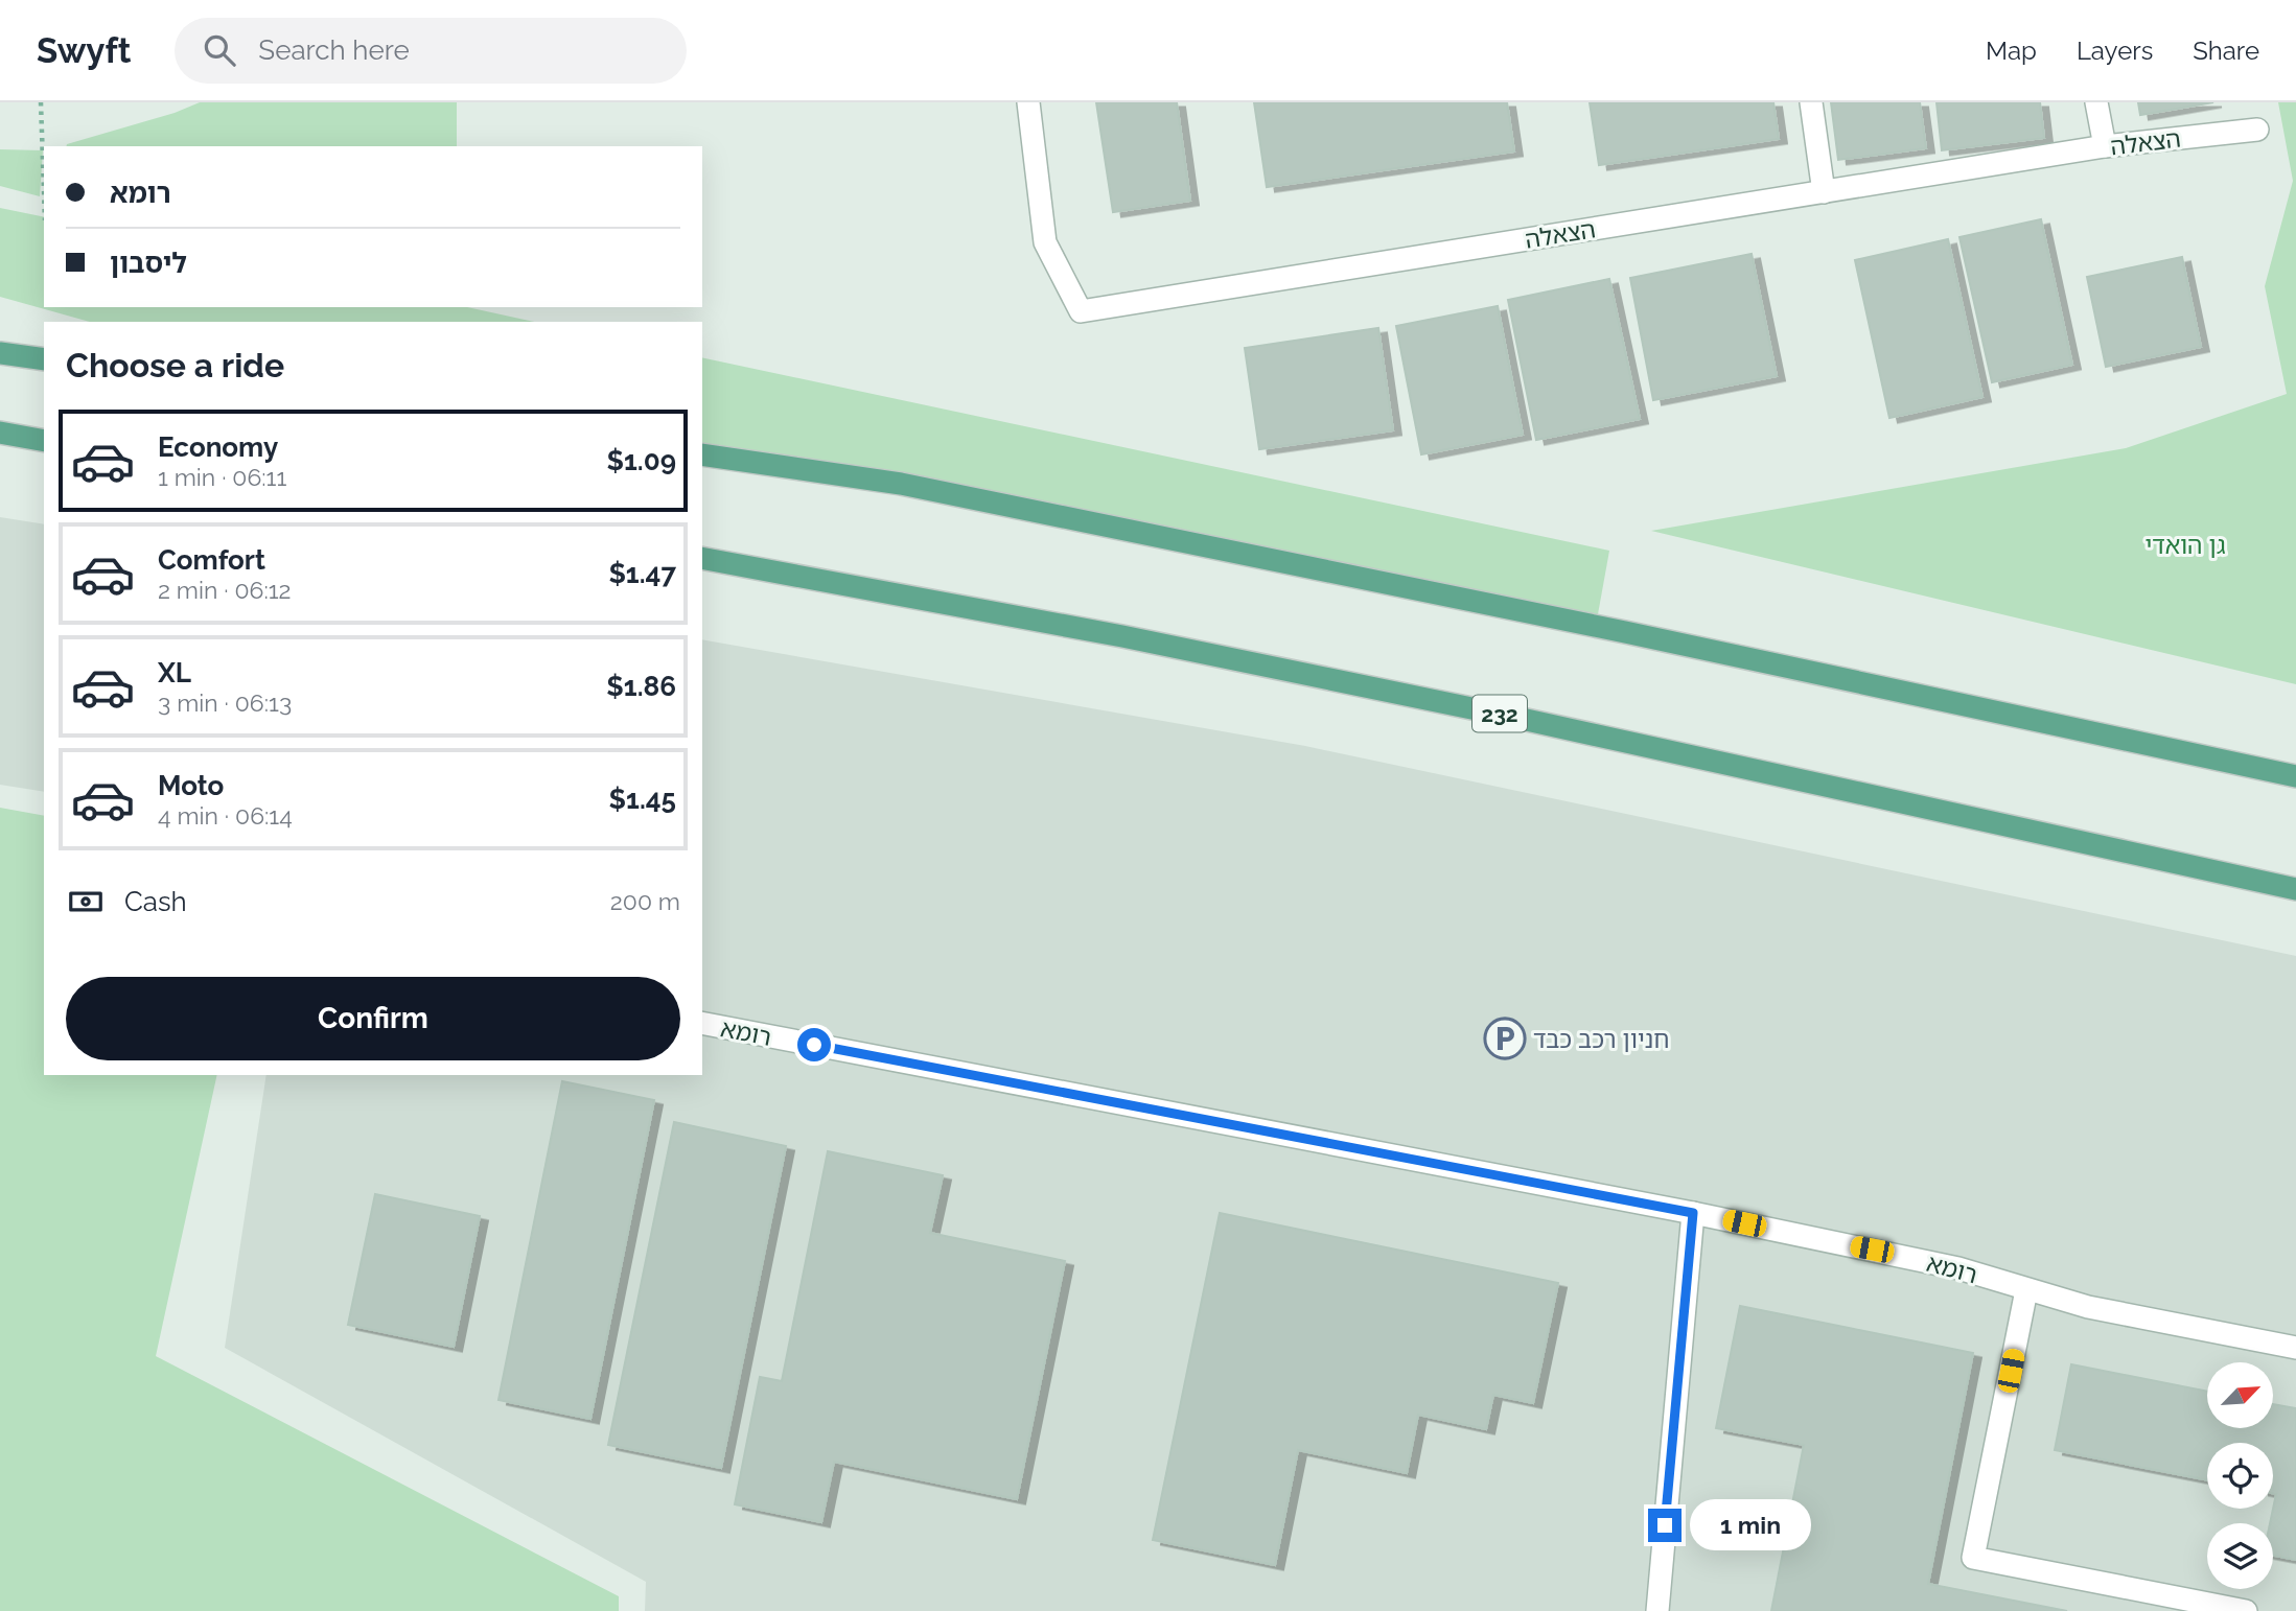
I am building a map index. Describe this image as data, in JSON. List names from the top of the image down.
{
  "streets": {
    "main road": ["232"],
    "street": ["הצאלה", "רומא"]
  },
  "parks": ["גן הואדי"],
  "places": {
    "parking": ["חניון רכב כבד"]
  },
  "north": "top right",
  "page": {
    "header": "Swyft",
    "search": "Search here",
    "nav": ["Map", "Layers", "Share"],
    "banner": ["רומא", "ליסבון"],
    "heading": "Choose a ride",
    "list": [
      {
        "name": "Economy",
        "note": "1 min · 06:11",
        "value": "$1.09"
      },
      {
        "name": "Comfort",
        "note": "2 min · 06:12",
        "value": "$1.47"
      },
      {
        "name": "XL",
        "note": "3 min · 06:13",
        "value": "$1.86"
      },
      {
        "name": "Moto",
        "note": "4 min · 06:14",
        "value": "$1.45"
      }
    ],
    "pay": ["Cash", "200 m"],
    "buttons": "Confirm",
    "bubble": "1 min"
  }
}
